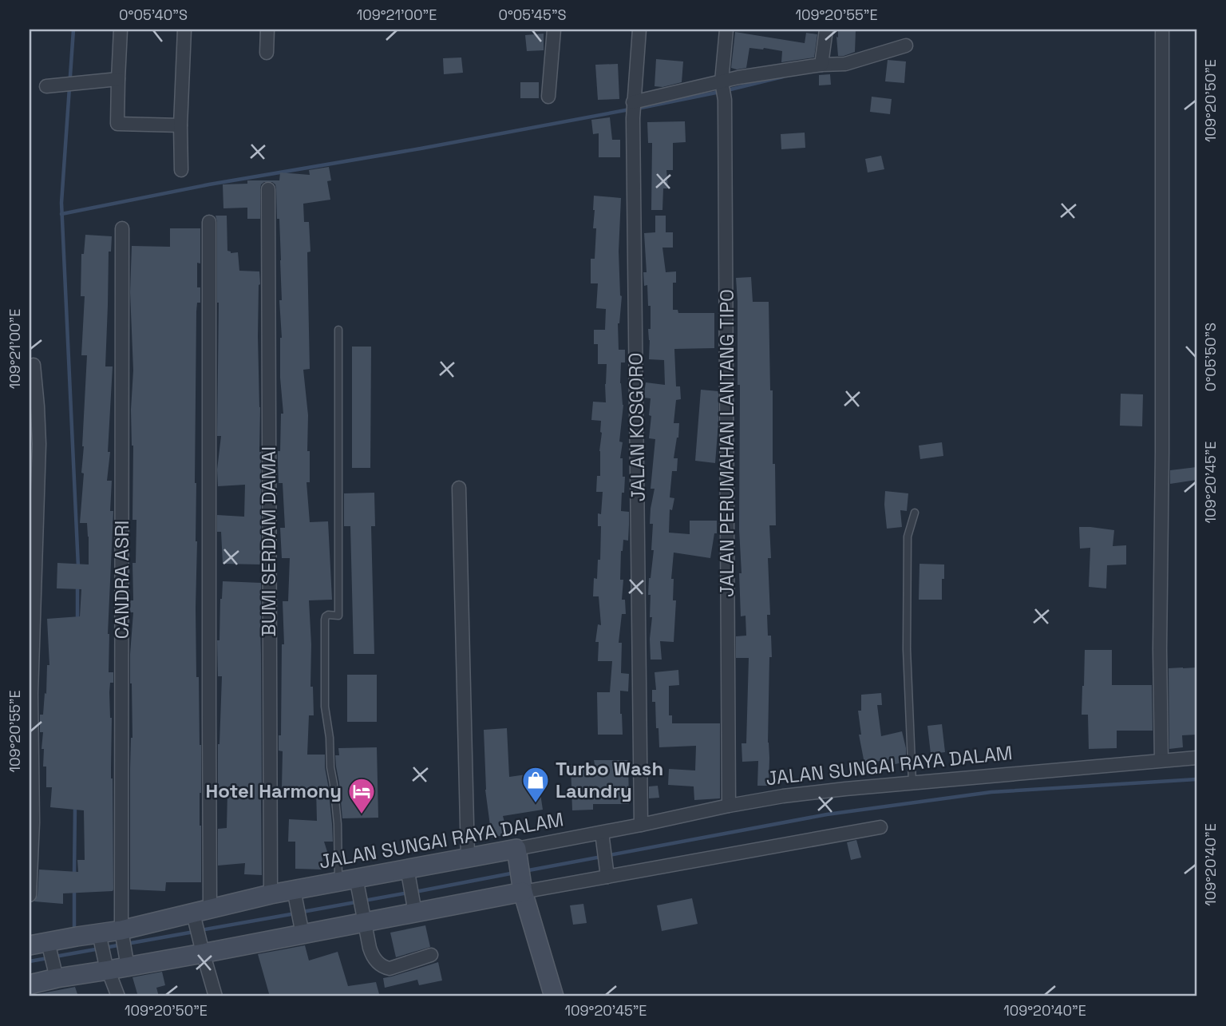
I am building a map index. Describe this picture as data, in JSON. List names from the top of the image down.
{
  "streets": {
    "street": [
      "JALAN KOSGORO",
      "JALAN PERUMAHAN LANTANG TIPO",
      "BUMI SERDAM DAMAI",
      "CANDRA ASRI",
      "JALAN SUNGAI RAYA DALAM"
    ]
  },
  "crossings": [
    ["JALAN KOSGORO", "JALAN SUNGAI RAYA DALAM"],
    ["JALAN PERUMAHAN LANTANG TIPO", "JALAN SUNGAI RAYA DALAM"],
    ["BUMI SERDAM DAMAI", "JALAN SUNGAI RAYA DALAM"],
    ["CANDRA ASRI", "JALAN SUNGAI RAYA DALAM"]
  ],
  "places": {
    "shop": ["Turbo Wash Laundry"],
    "hotel": ["Hotel Harmony"]
  },
  "coordinates": [
    "0°05'40\"S",
    "109°21'00\"E",
    "0°05'45\"S",
    "109°20'55\"E",
    "109°20'50\"E",
    "0°05'50\"S",
    "109°20'45\"E",
    "109°20'40\"E"
  ]
}
